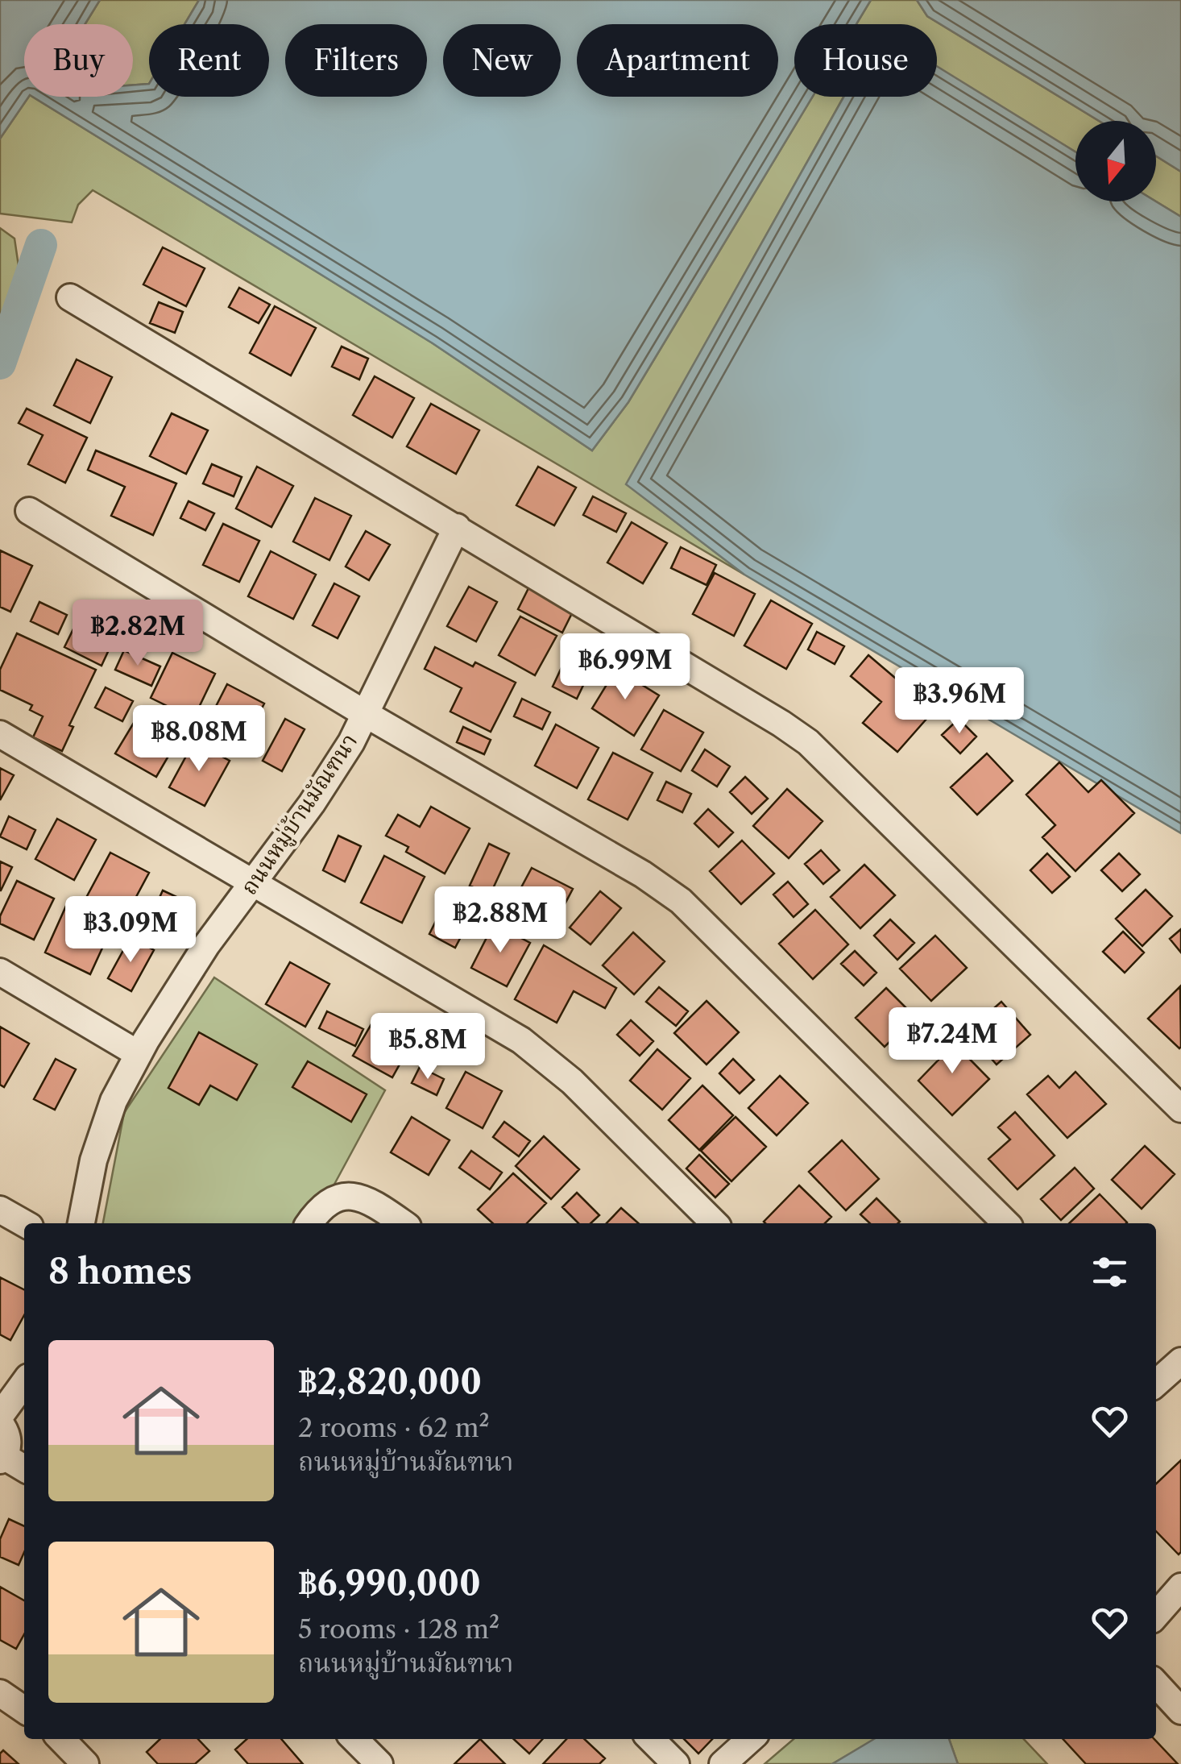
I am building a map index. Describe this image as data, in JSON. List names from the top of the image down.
{
  "streets": {
    "street": ["ถนนหมู่บ้านมัณฑนา"]
  },
  "north": "bottom",
  "page": {
    "chip": [
      "Buy",
      "Rent",
      "Filters",
      "New",
      "Apartment",
      "House"
    ],
    "price": [
      "฿2.82M",
      "฿6.99M",
      "฿3.96M",
      "฿8.08M",
      "฿2.88M",
      "฿3.09M",
      "฿7.24M",
      "฿5.8M"
    ],
    "heading": "8 homes",
    "list": [
      {
        "name": "฿2,820,000",
        "note": "2 rooms · 62 m² · ถนนหมู่บ้านมัณฑนา"
      },
      {
        "name": "฿6,990,000",
        "note": "5 rooms · 128 m² · ถนนหมู่บ้านมัณฑนา"
      }
    ]
  }
}
